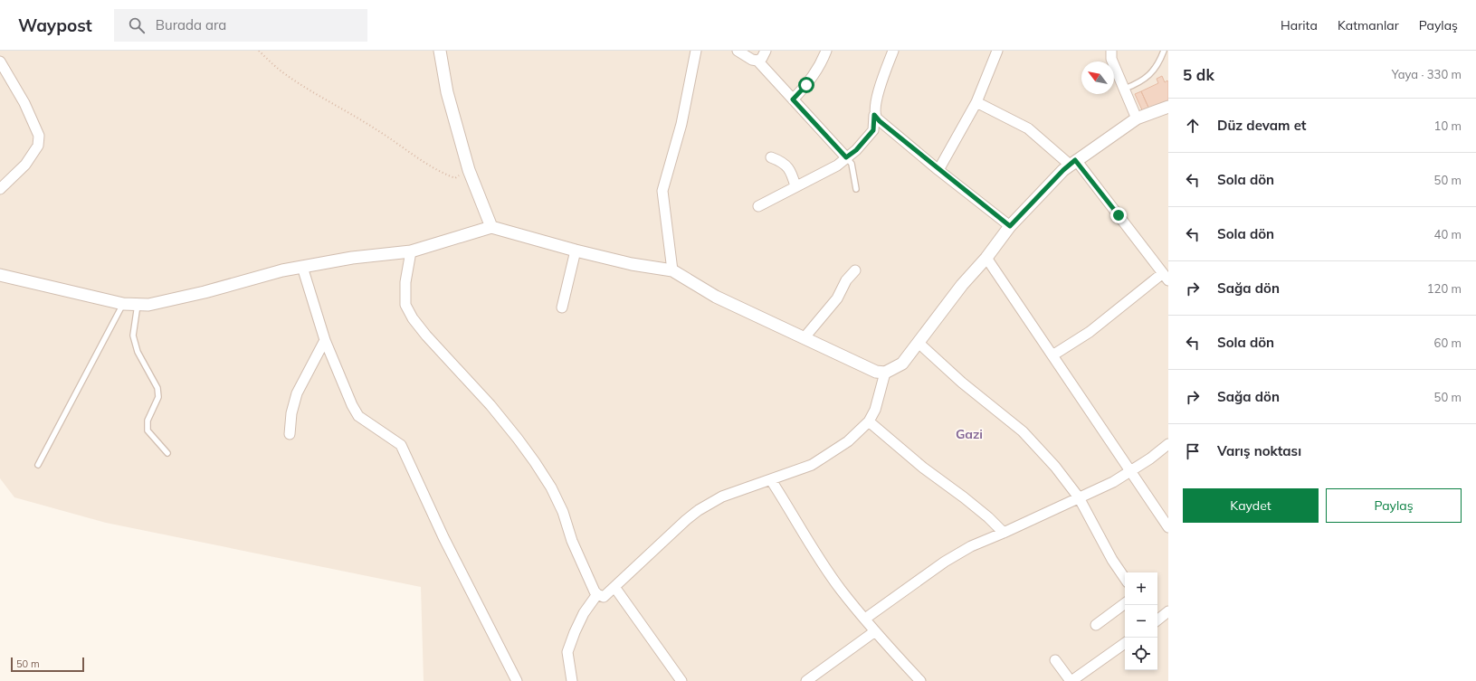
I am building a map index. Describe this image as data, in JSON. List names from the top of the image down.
{
  "districts": ["Gazi"],
  "scale_bar": "50 m",
  "north": "top left",
  "page": {
    "header": "Waypost",
    "search": "Burada ara",
    "nav": ["Harita", "Katmanlar", "Paylaş"],
    "heading": ["5 dk", "Yaya · 330 m"],
    "list": [
      ["Düz devam et", "10 m"],
      ["Sola dön", "50 m"],
      ["Sola dön", "40 m"],
      ["Sağa dön", "120 m"],
      ["Sola dön", "60 m"],
      ["Sağa dön", "50 m"],
      "Varış noktası"
    ],
    "buttons": ["Kaydet", "Paylaş"],
    "map_buttons": ["+", "−"],
    "scale": "50 m"
  }
}
